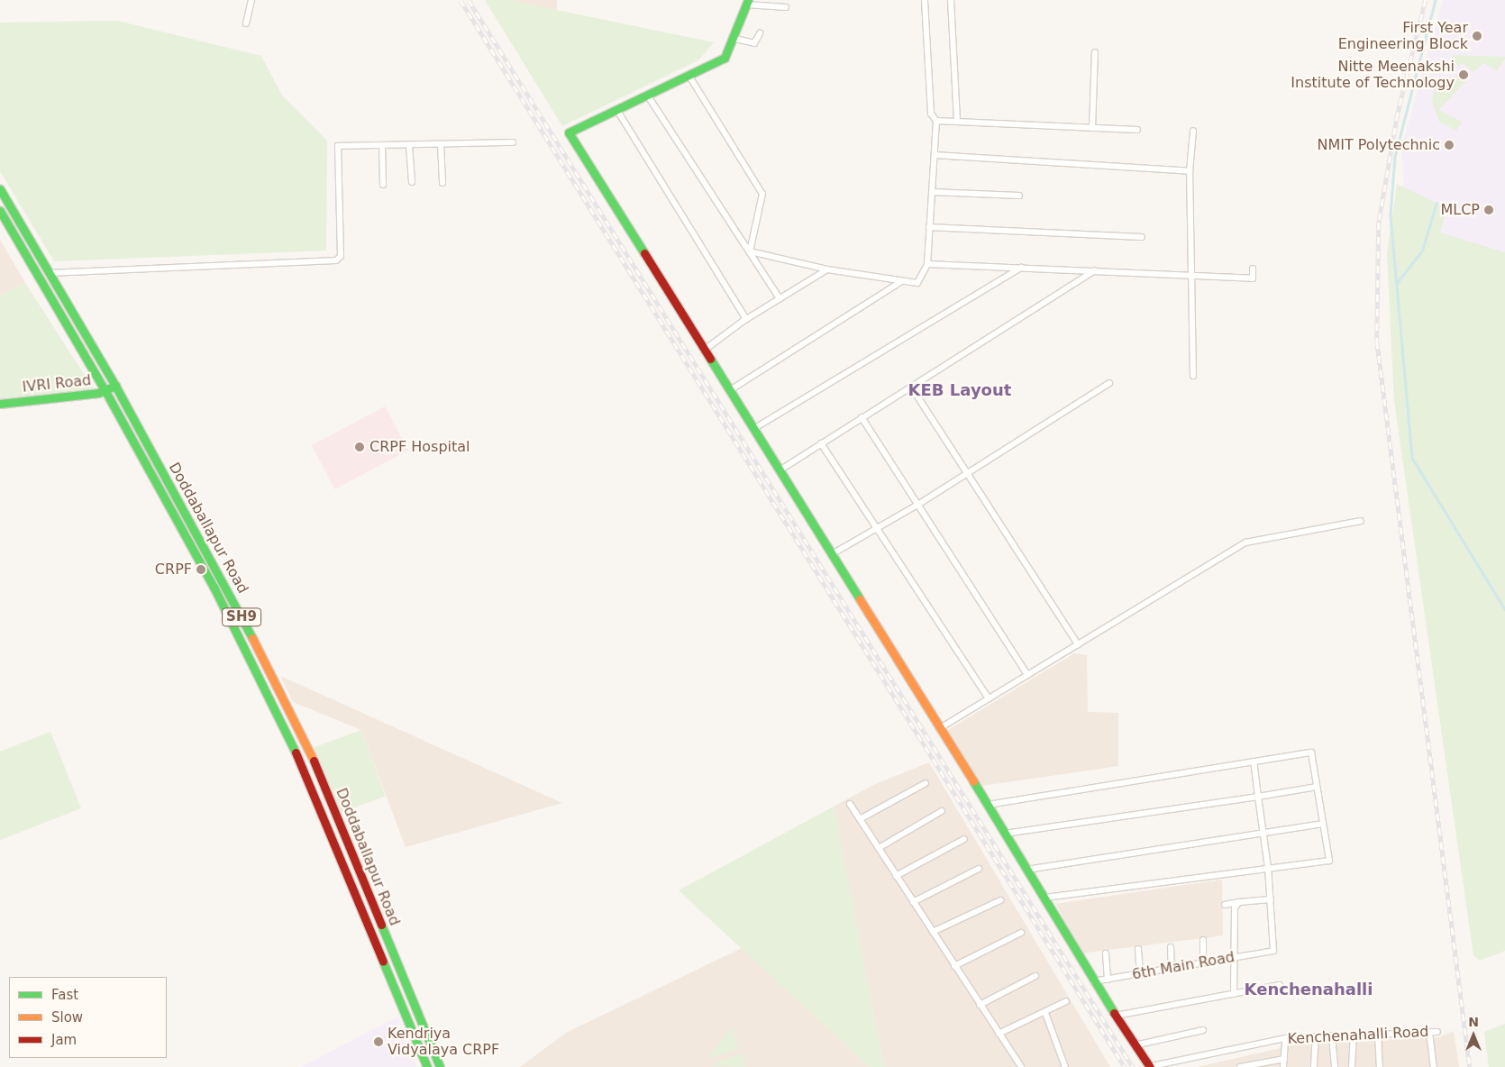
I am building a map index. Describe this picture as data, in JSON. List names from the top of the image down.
{
  "streets": {
    "main road": ["IVRI Road", "Doddaballapur Road", "SH9"],
    "street": ["6th Main Road", "Kenchenahalli Road"]
  },
  "crossings": [
    ["IVRI Road", "Doddaballapur Road"]
  ],
  "districts": ["KEB Layout", "Kenchenahalli"],
  "places": [
    "First Year Engineering Block",
    "Nitte Meenakshi Institute of Technology",
    "NMIT Polytechnic",
    "MLCP",
    "CRPF Hospital",
    "CRPF",
    "Kendriya Vidyalaya CRPF"
  ],
  "legend": ["Fast", "Slow", "Jam"],
  "north": "top"
}
